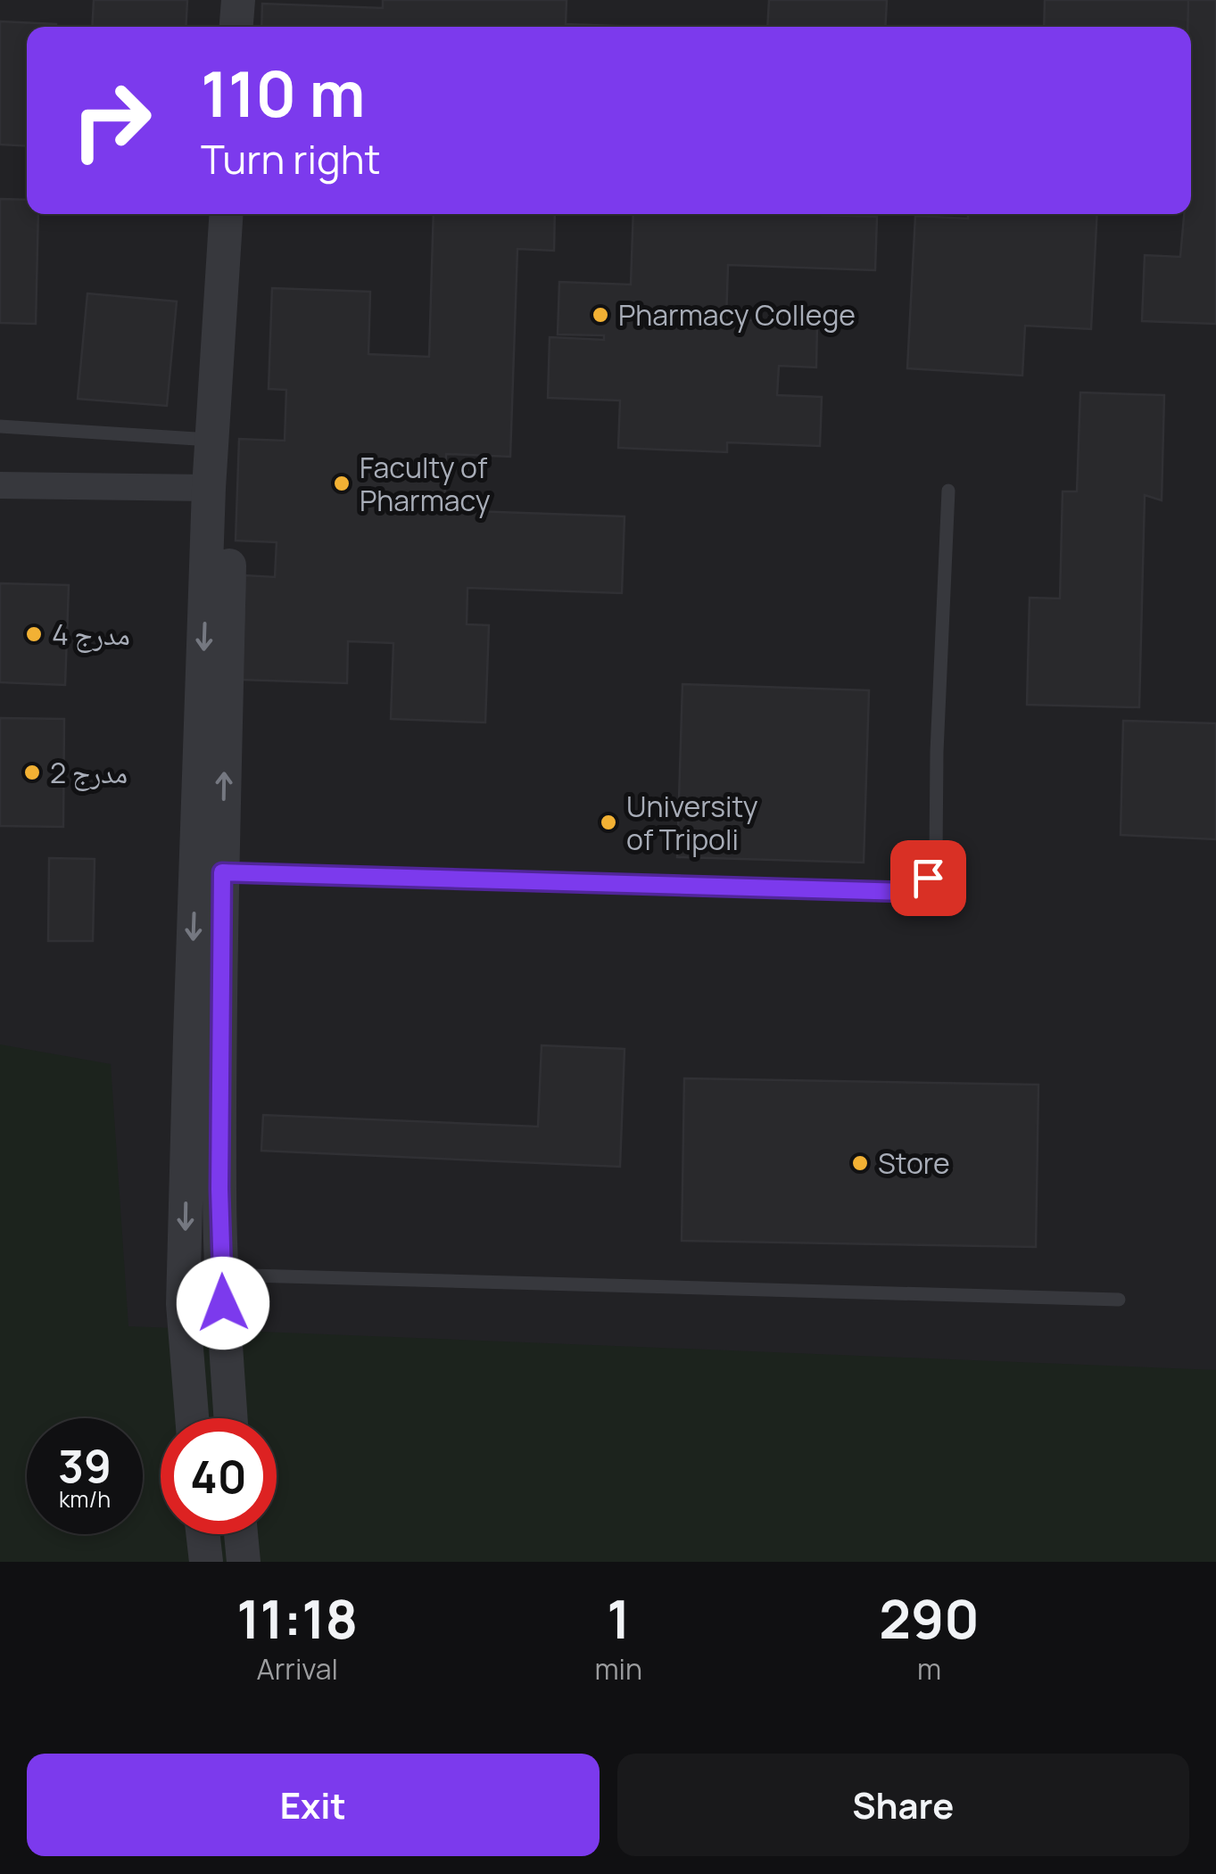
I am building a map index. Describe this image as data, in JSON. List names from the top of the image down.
{
  "places": [
    "Pharmacy College",
    "Faculty of Pharmacy",
    "مدرج 4",
    "مدرج 2",
    "University of Tripoli",
    "Store"
  ],
  "page": {
    "turn": ["110 m", "Turn right"],
    "speed": "39 km/h",
    "limit": "40",
    "eta": [
      "11:18",
      "Arrival",
      "1",
      "min",
      "290",
      "m"
    ],
    "buttons": ["Exit", "Share"]
  }
}
